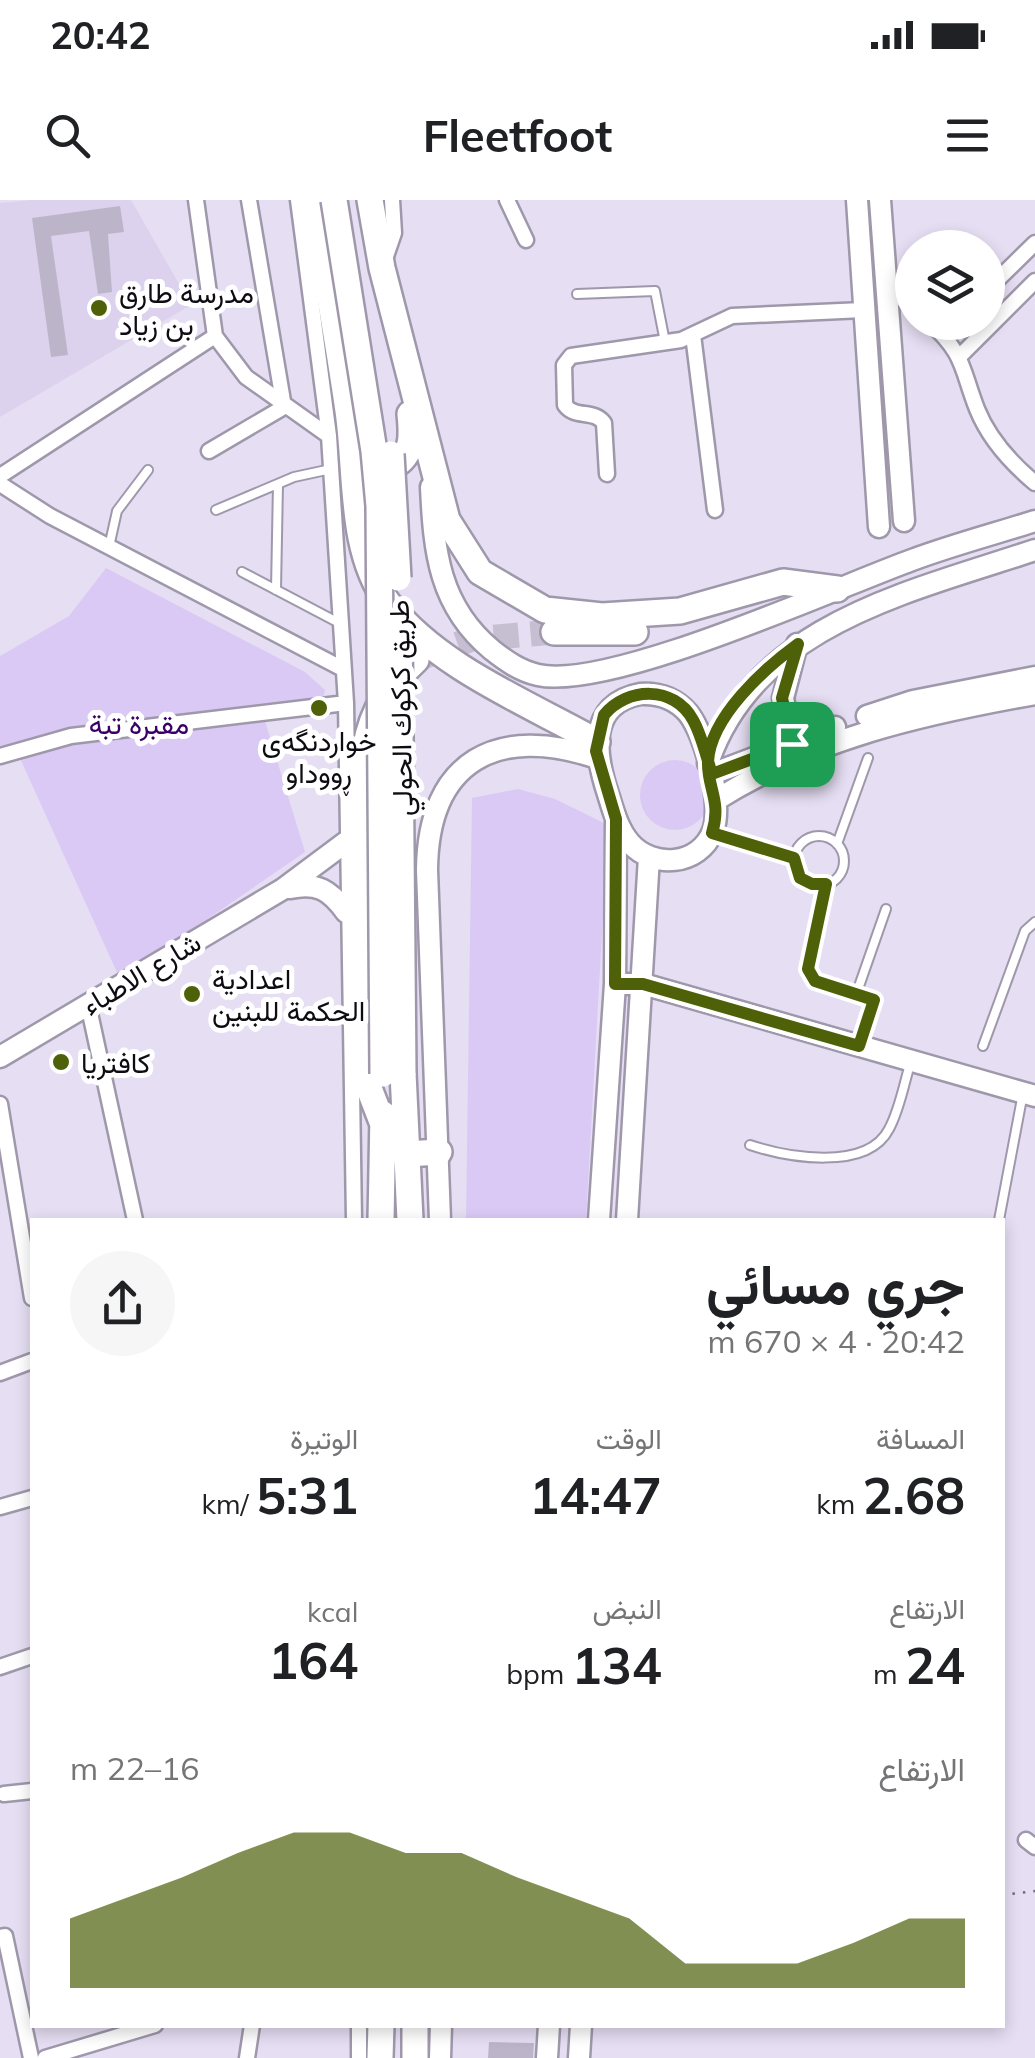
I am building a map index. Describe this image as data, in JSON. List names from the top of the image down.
{
  "streets": {
    "highway": ["طريق كركوك الحولي"],
    "main road": ["شارع الاطباء"]
  },
  "parks": ["مقبرة تبة"],
  "places": [
    "مدرسة طارق بن زياد",
    "خواردنگەی ڕووداو",
    "اعدادية الحكمة للبنين",
    "کافتریا"
  ],
  "page": {
    "status": "20:42",
    "header": "Fleetfoot",
    "heading": ["جري مسائي", "20:42 · 4 × 670 m"],
    "stats": [
      ["المسافة", "2.68 km"],
      ["الوقت", "14:47"],
      ["الوتيرة", "5:31 /km"],
      ["الارتفاع", "24 m"],
      ["النبض", "134 bpm"],
      ["kcal", "164"]
    ],
    "chart": ["الارتفاع", "16–22 m"]
  }
}
